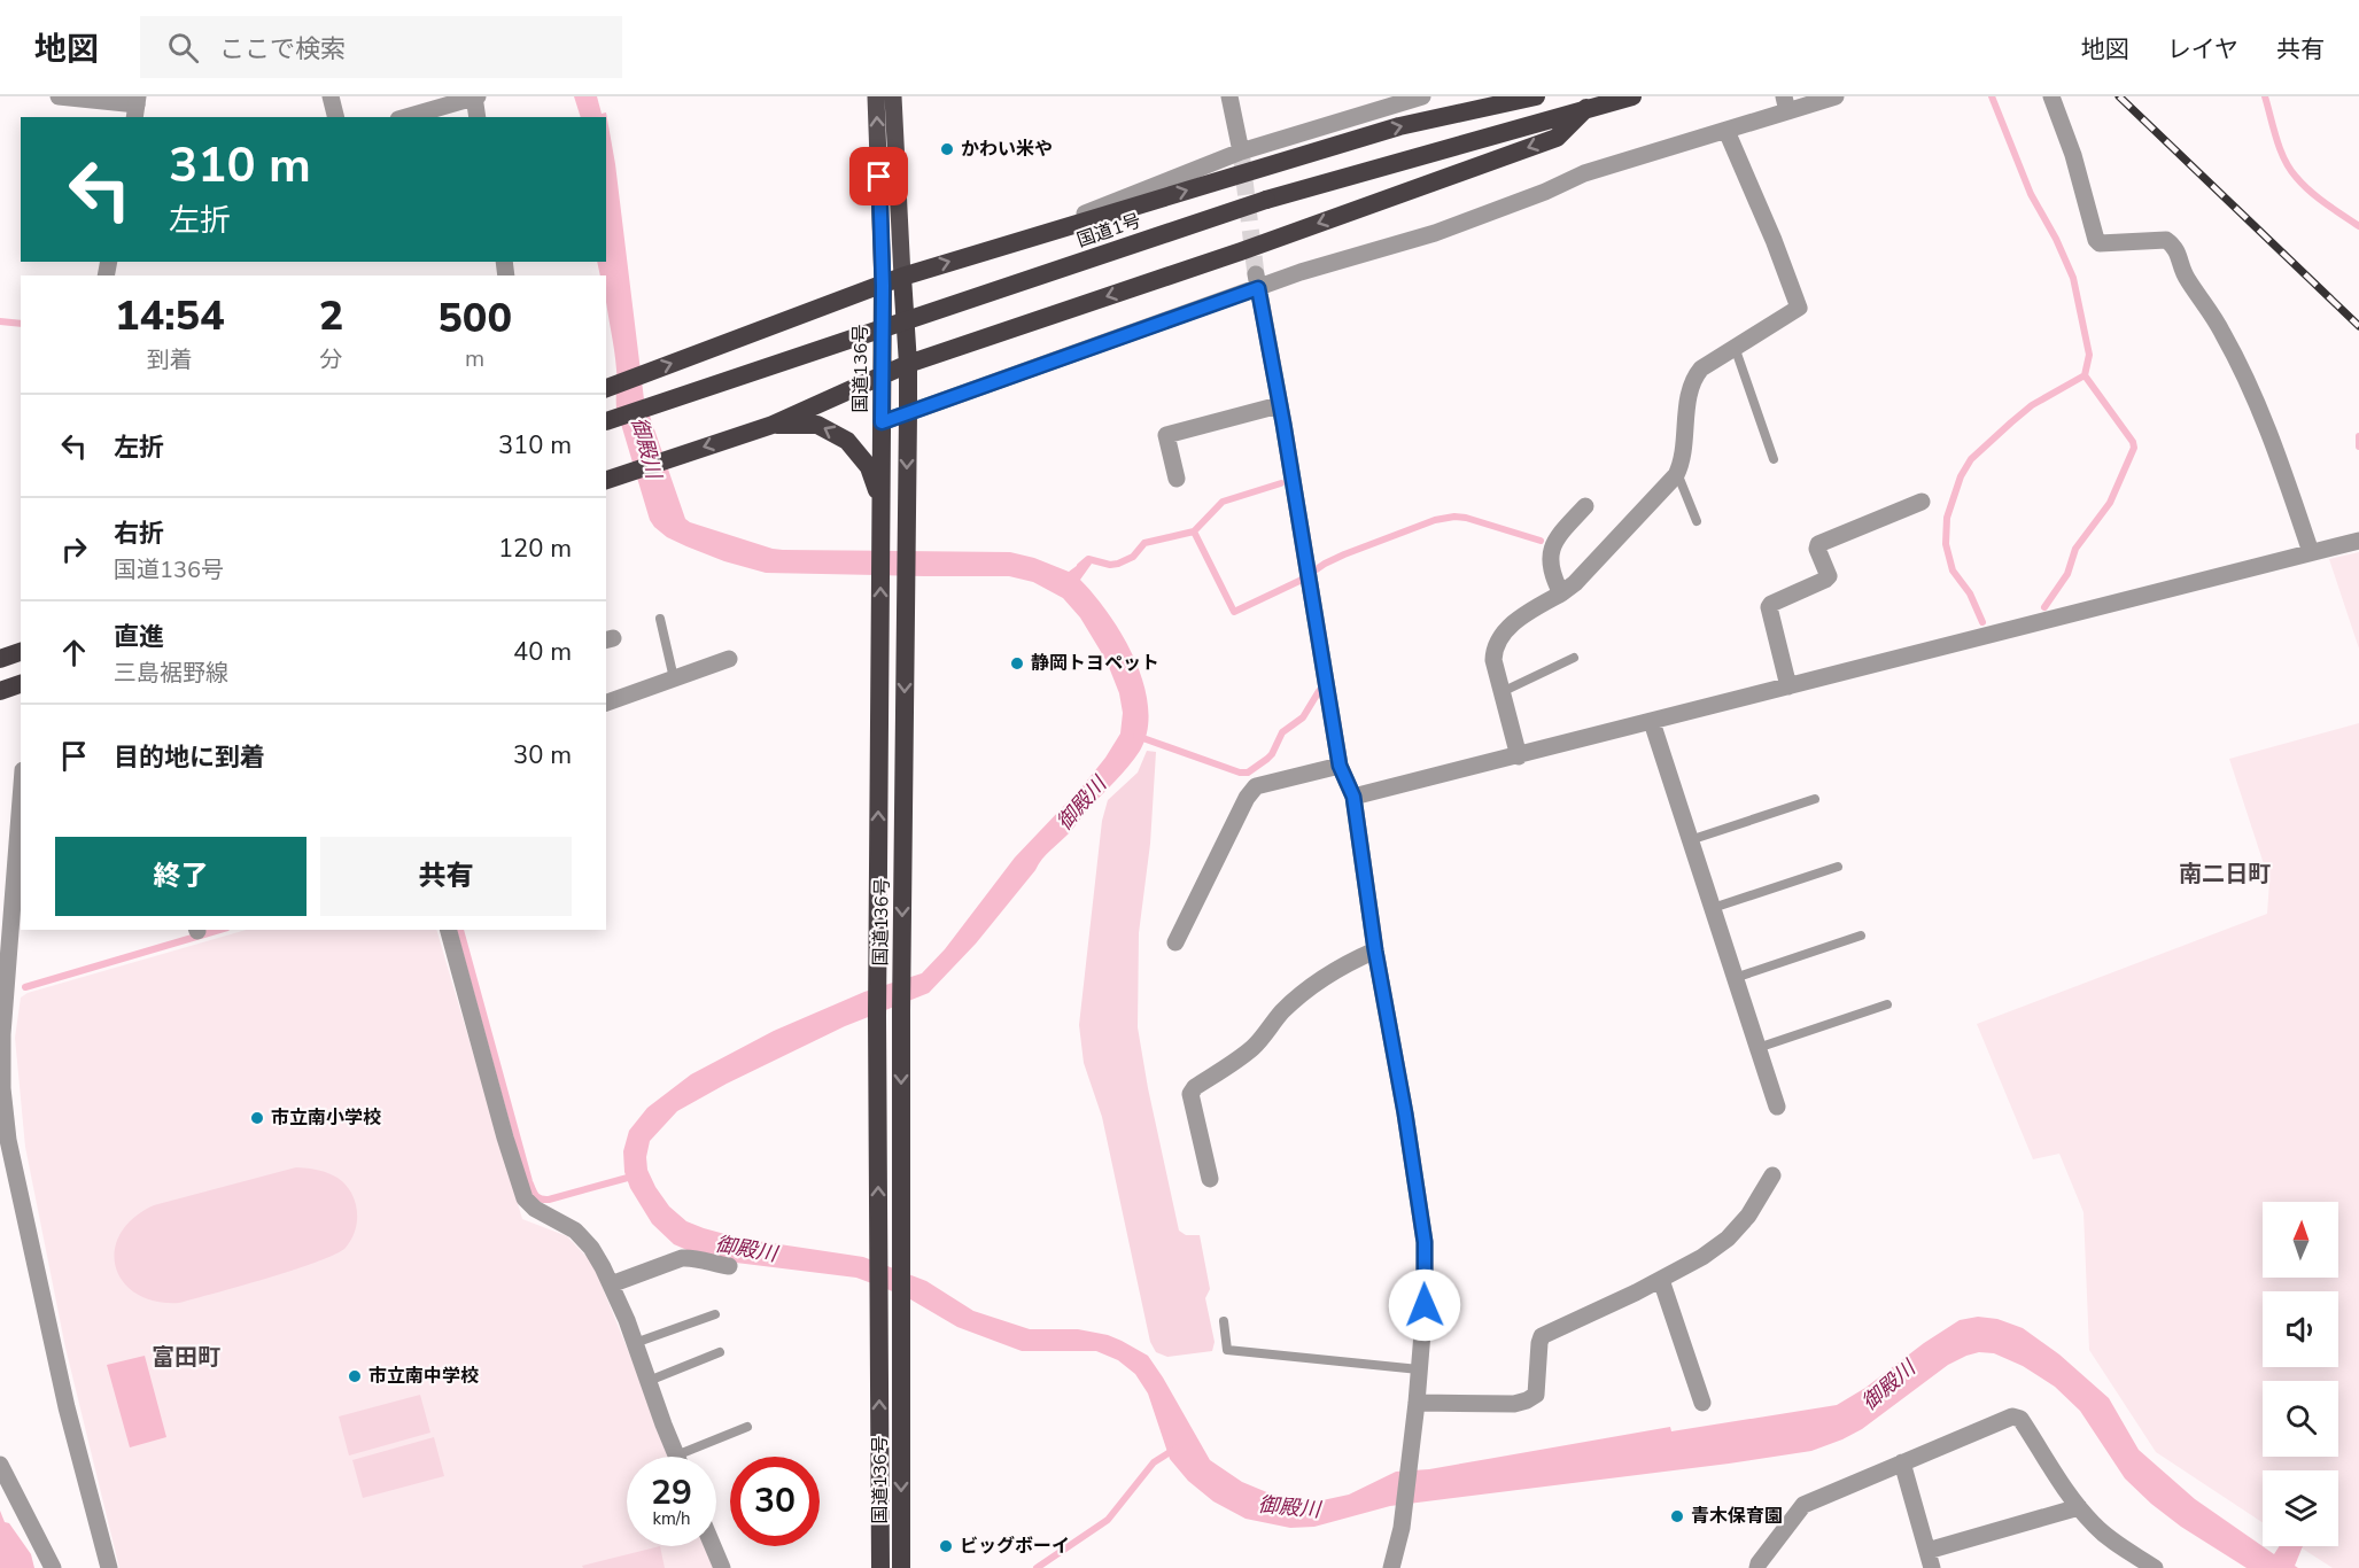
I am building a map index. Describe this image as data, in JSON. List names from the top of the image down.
{
  "streets": {
    "highway": ["国道1号", "国道136号"]
  },
  "districts": ["南二日町", "富田町"],
  "water": ["御殿川"],
  "places": [
    "かわい米や",
    "静岡トヨペット",
    "市立南小学校",
    "市立南中学校",
    "青木保育園",
    "ビッグボーイ"
  ],
  "north": "top",
  "page": {
    "header": "地図",
    "search": "ここで検索",
    "nav": ["地図", "レイヤ", "共有"],
    "turn": ["310 m", "左折"],
    "eta": [
      "14:54",
      "到着",
      "2",
      "分",
      "500",
      "m"
    ],
    "list": [
      {
        "name": "左折",
        "value": "310 m"
      },
      {
        "name": "右折",
        "note": "国道136号",
        "value": "120 m"
      },
      {
        "name": "直進",
        "note": "三島裾野線",
        "value": "40 m"
      },
      {
        "name": "目的地に到着",
        "value": "30 m"
      }
    ],
    "buttons": ["終了", "共有"],
    "speed": "29 km/h",
    "limit": "30"
  }
}
